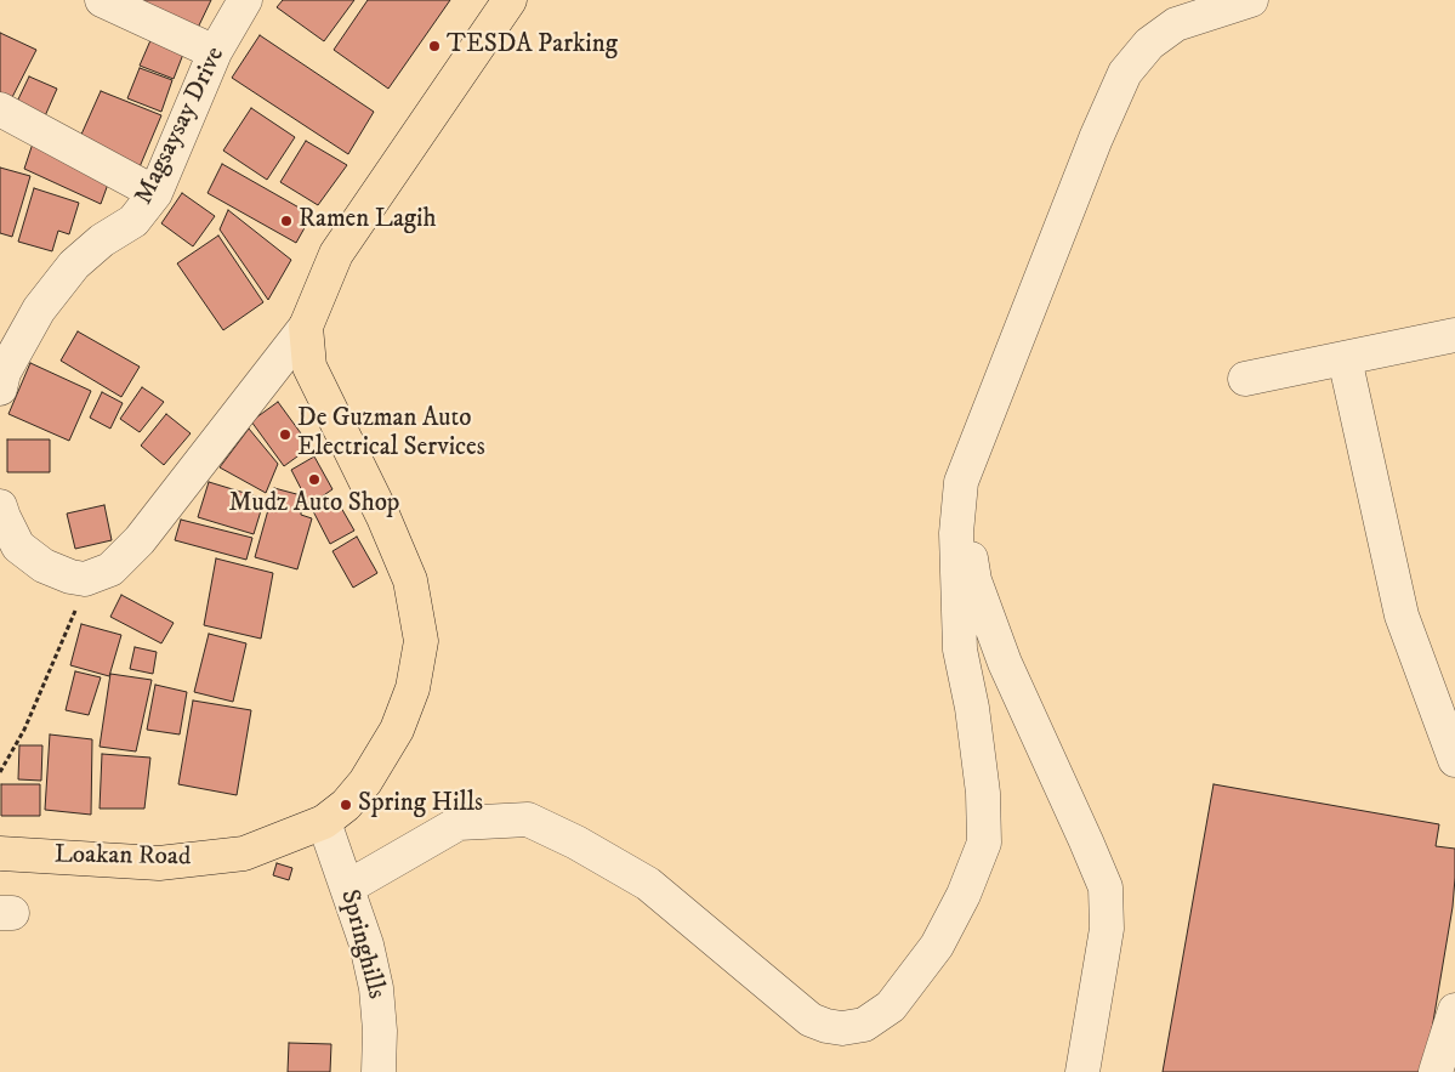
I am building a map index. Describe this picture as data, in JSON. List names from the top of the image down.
{
  "streets": {
    "main road": ["Loakan Road"],
    "street": ["Magsaysay Drive", "Springhills"]
  },
  "crossings": [
    ["Loakan Road", "Springhills"]
  ],
  "places": [
    "TESDA Parking",
    "Ramen Lagih",
    "De Guzman Auto Electrical Services",
    "Mudz Auto Shop",
    "Spring Hills"
  ]
}
